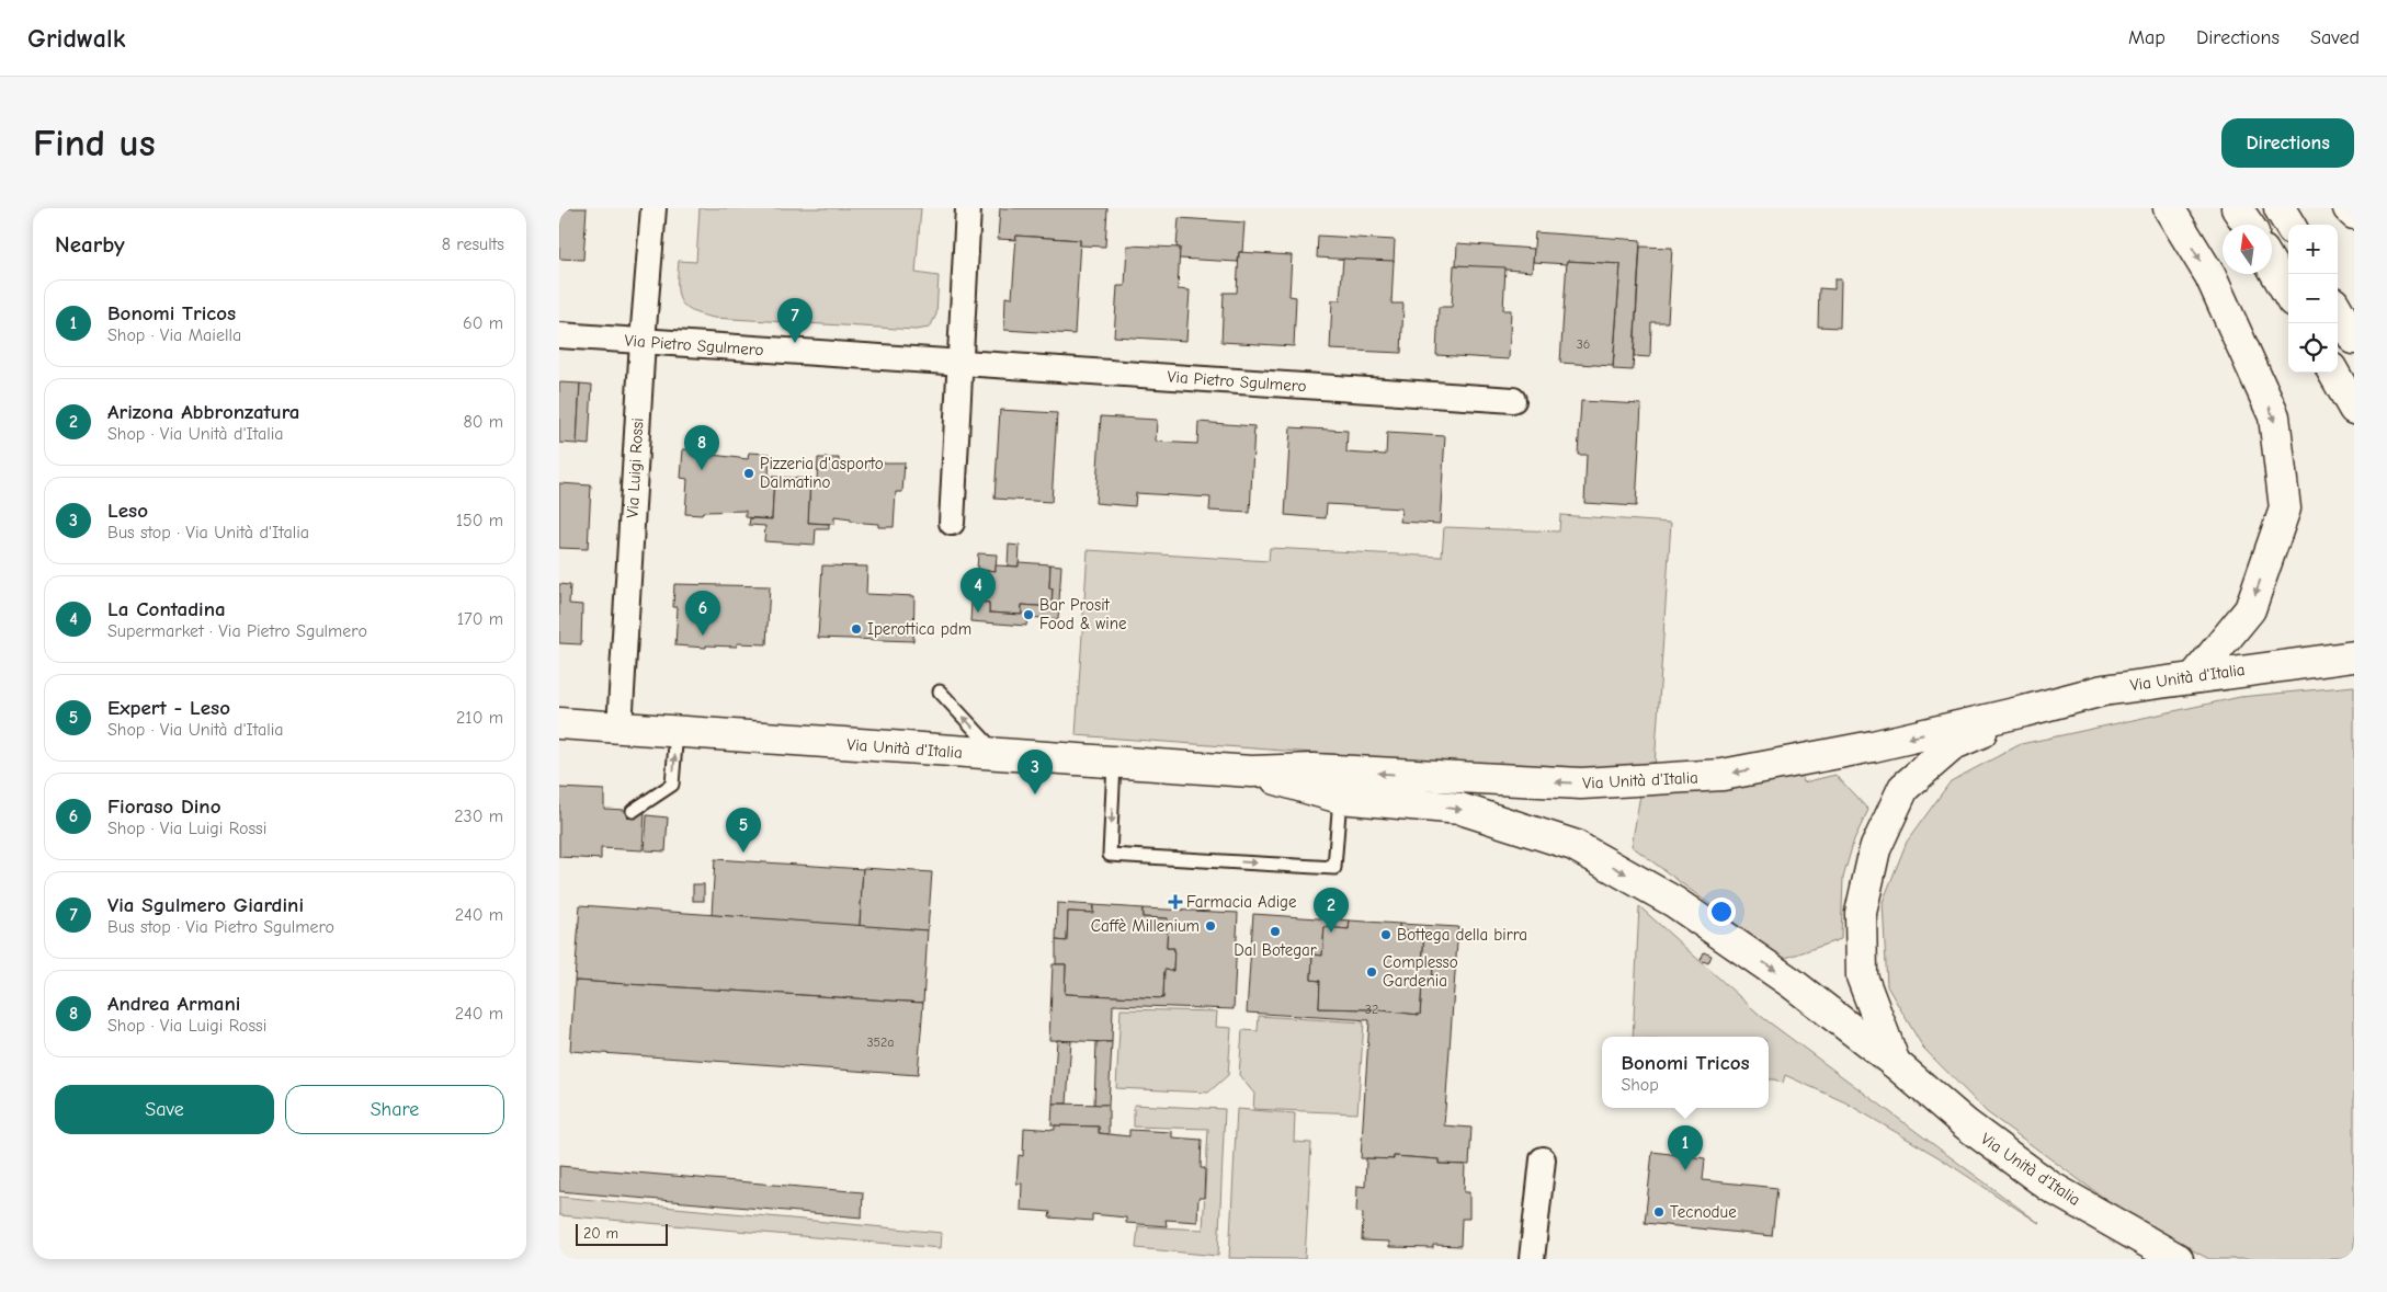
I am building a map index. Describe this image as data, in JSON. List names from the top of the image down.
{
  "streets": {
    "main road": ["Via Unità d'Italia"],
    "street": ["Via Pietro Sgulmero", "Via Luigi Rossi"]
  },
  "crossings": [
    ["Via Pietro Sgulmero", "Via Luigi Rossi"],
    ["Via Luigi Rossi", "Via Unità d'Italia"]
  ],
  "places": {
    "other": [
      "Pizzeria d'asporto Dalmatino",
      "Bar Prosit Food & wine",
      "Iperottica pdm",
      "Caffè Millenium",
      "Dal Botegar",
      "Bottega della birra",
      "Complesso Gardenia",
      "Tecnodue"
    ],
    "health": ["Farmacia Adige"]
  },
  "house_numbers": ["36", "32", "352a"],
  "scale_bar": "20 m",
  "north": "top",
  "page": {
    "header": "Gridwalk",
    "nav": ["Map", "Directions", "Saved"],
    "buttons": [
      "Directions",
      ["Save", "Share"]
    ],
    "title": "Find us",
    "heading": ["Nearby", "8 results"],
    "map_buttons": ["+", "−"],
    "list": [
      {
        "mark": "1",
        "name": "Bonomi Tricos",
        "note": "Shop · Via Maiella",
        "value": "60 m"
      },
      {
        "mark": "2",
        "name": "Arizona Abbronzatura",
        "note": "Shop · Via Unità d'Italia",
        "value": "80 m"
      },
      {
        "mark": "3",
        "name": "Leso",
        "note": "Bus stop · Via Unità d'Italia",
        "value": "150 m"
      },
      {
        "mark": "4",
        "name": "La Contadina",
        "note": "Supermarket · Via Pietro Sgulmero",
        "value": "170 m"
      },
      {
        "mark": "5",
        "name": "Expert - Leso",
        "note": "Shop · Via Unità d'Italia",
        "value": "210 m"
      },
      {
        "mark": "6",
        "name": "Fioraso Dino",
        "note": "Shop · Via Luigi Rossi",
        "value": "230 m"
      },
      {
        "mark": "7",
        "name": "Via Sgulmero Giardini",
        "note": "Bus stop · Via Pietro Sgulmero",
        "value": "240 m"
      },
      {
        "mark": "8",
        "name": "Andrea Armani",
        "note": "Shop · Via Luigi Rossi",
        "value": "240 m"
      }
    ],
    "pins": [
      "7",
      "8",
      "4",
      "6",
      "3",
      "5",
      "2",
      "1"
    ],
    "popup": ["Bonomi Tricos", "Shop"],
    "scale": "20 m"
  }
}
